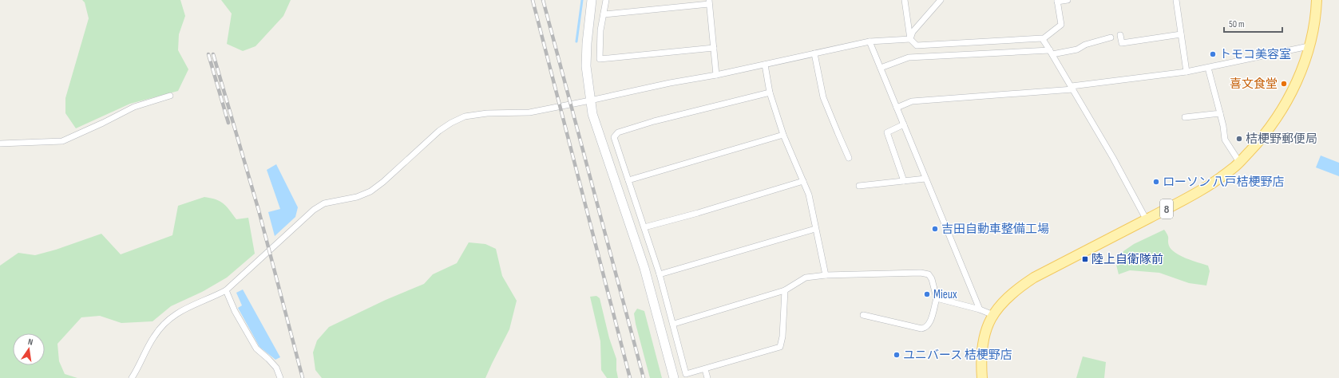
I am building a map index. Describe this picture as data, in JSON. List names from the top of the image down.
{
  "streets": {
    "main road": ["8"]
  },
  "places": {
    "other": [
      "トモコ美容室",
      "喜文食堂",
      "桔梗野郵便局",
      "ローソン 八戸桔梗野店",
      "吉田自動車整備工場",
      "Mieux",
      "ユニバース 桔梗野店"
    ],
    "transit": ["陸上自衛隊前"]
  },
  "scale_bar": "50 m",
  "north": "top"
}
